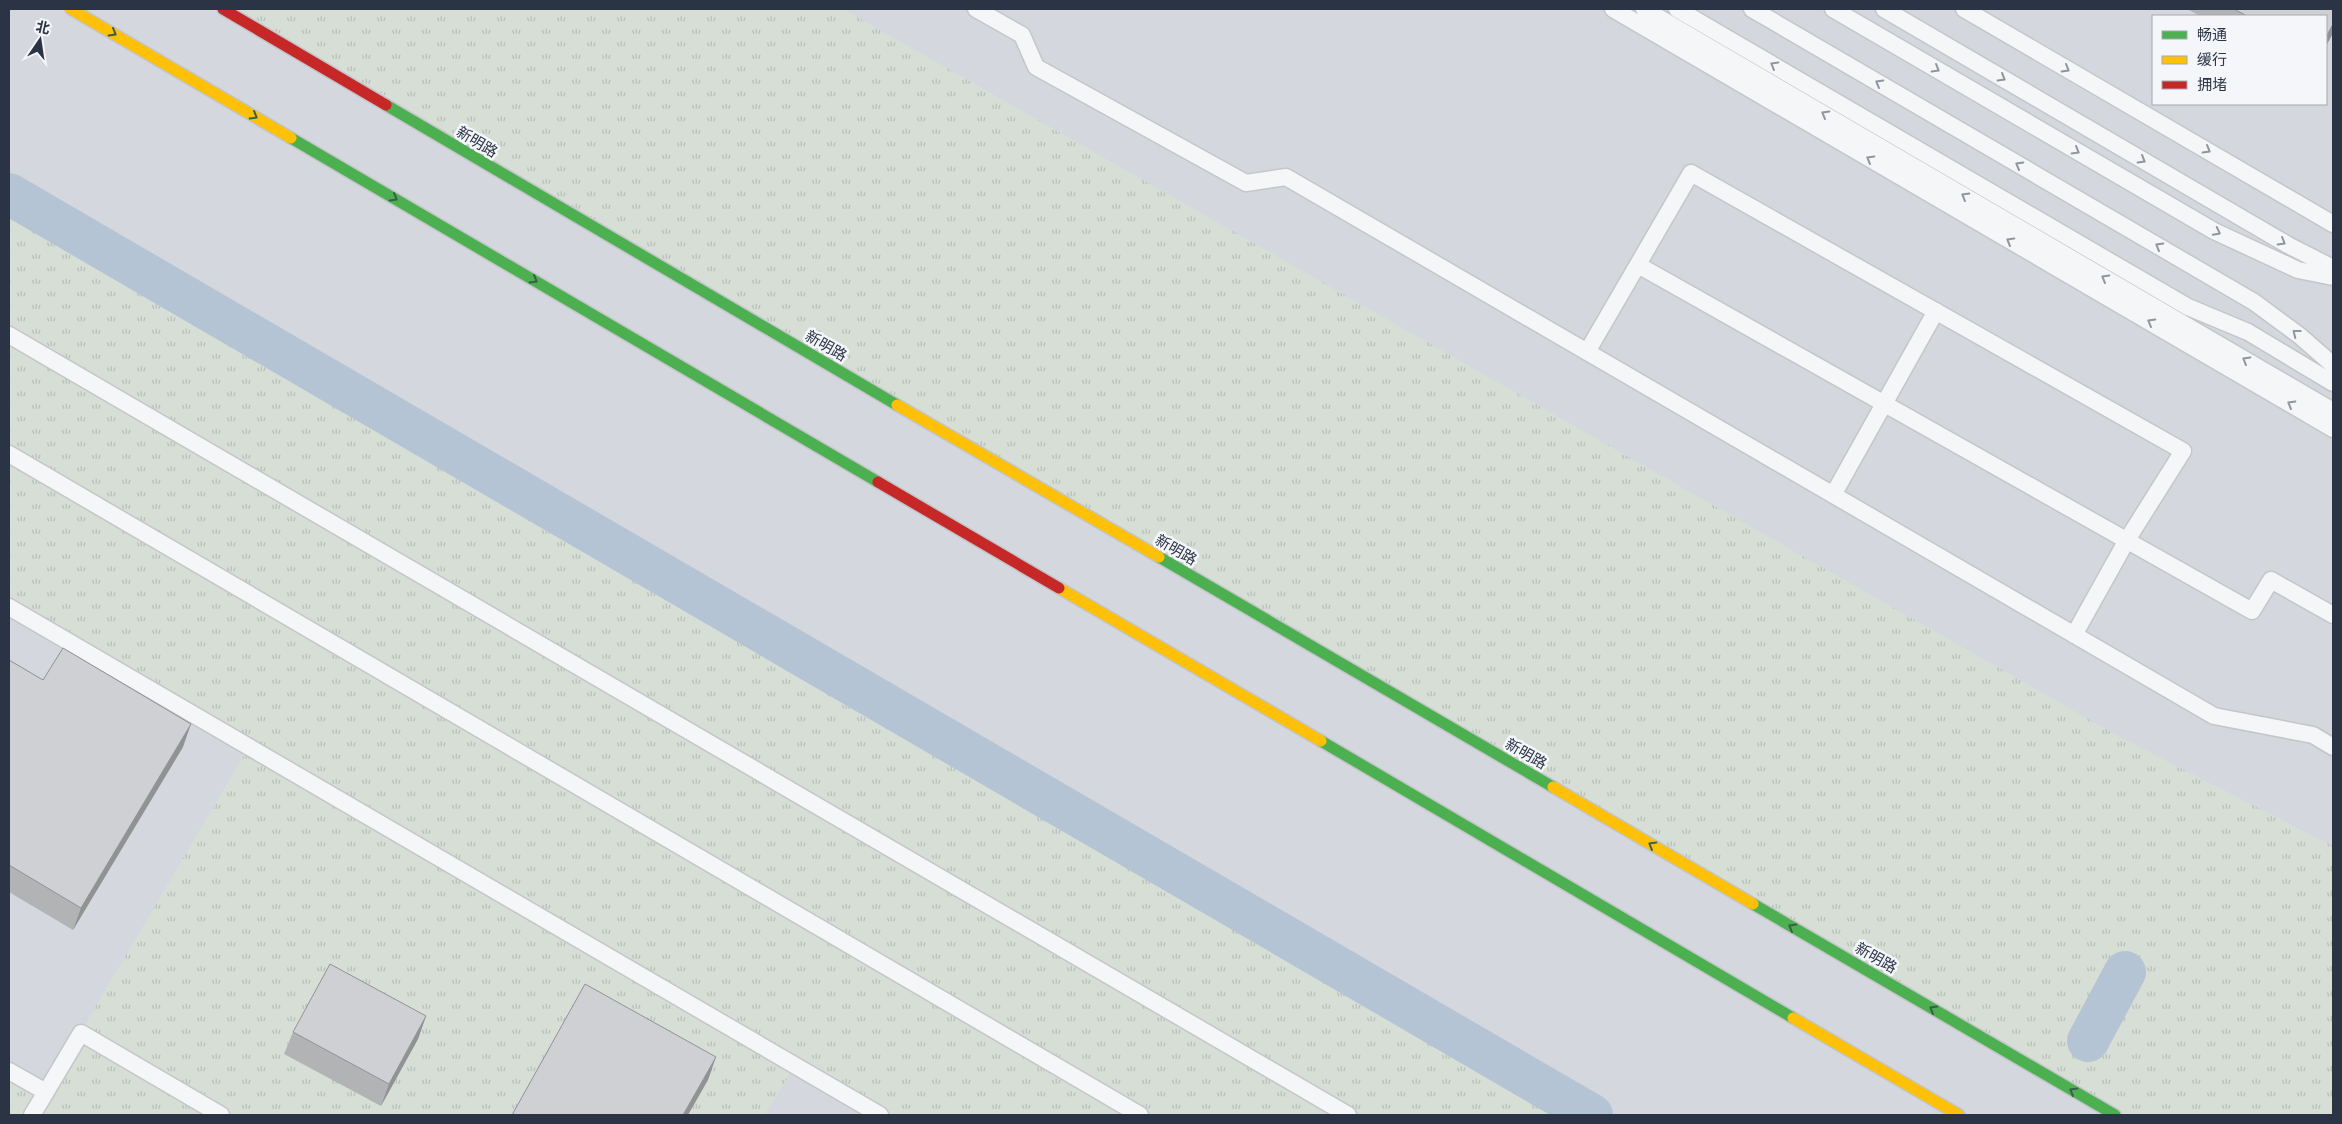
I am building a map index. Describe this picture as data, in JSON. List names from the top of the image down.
{
  "streets": {
    "main road": ["新明路"]
  },
  "legend": ["畅通", "缓行", "拥堵"],
  "north": "top"
}
